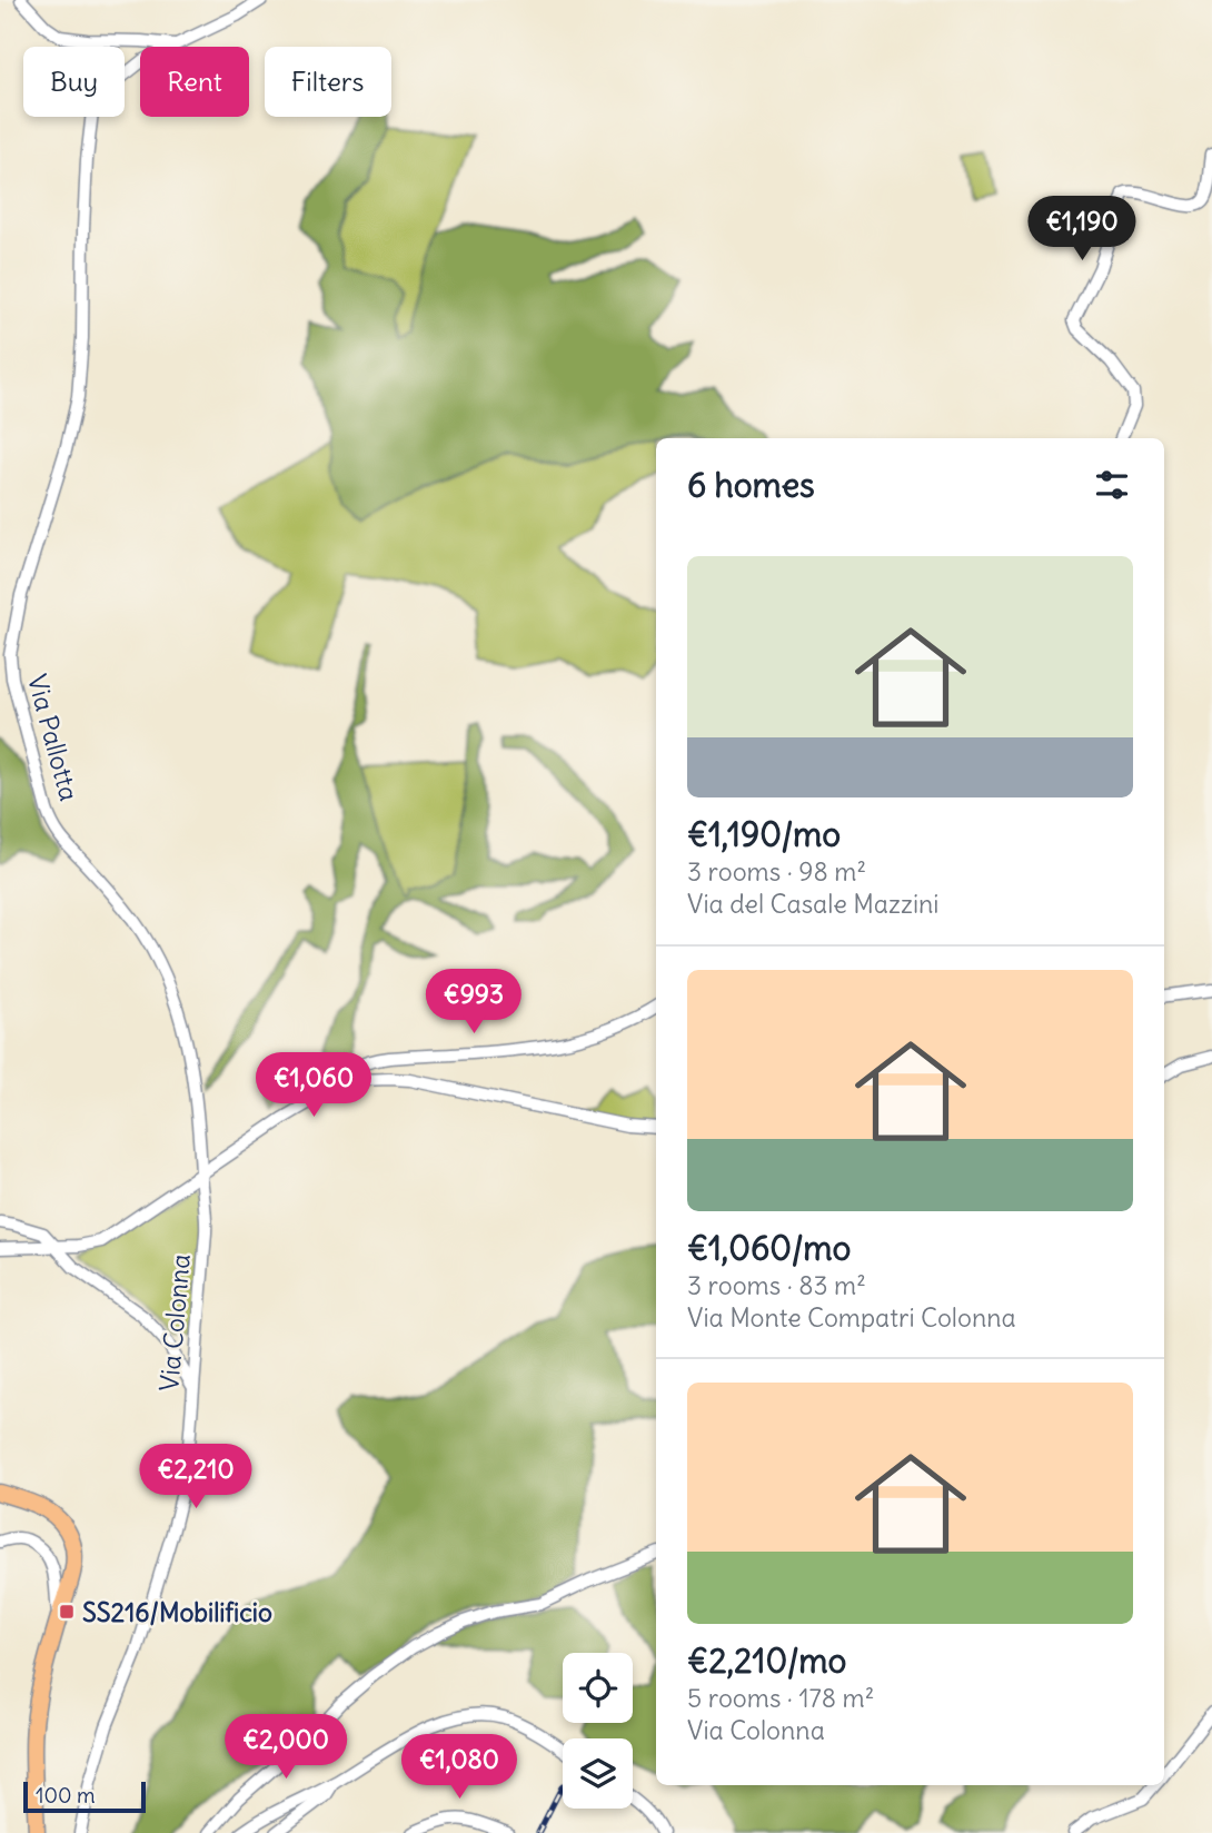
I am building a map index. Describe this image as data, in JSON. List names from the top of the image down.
{
  "streets": {
    "street": ["Via Pallotta", "Via Colonna"]
  },
  "crossings": [
    ["Via Pallotta", "Via Colonna"]
  ],
  "places": {
    "transit": ["SS216/Mobilificio"]
  },
  "scale_bar": "100 m",
  "page": {
    "chip": ["Buy", "Rent", "Filters"],
    "price": [
      "€1,190",
      "€993",
      "€1,060",
      "€2,210",
      "€2,000",
      "€1,080"
    ],
    "heading": "6 homes",
    "list": [
      {
        "name": "€1,190/mo",
        "note": "3 rooms · 98 m² · Via del Casale Mazzini"
      },
      {
        "name": "€1,060/mo",
        "note": "3 rooms · 83 m² · Via Monte Compatri Colonna"
      },
      {
        "name": "€2,210/mo",
        "note": "5 rooms · 178 m² · Via Colonna"
      }
    ],
    "scale": "100 m"
  }
}
